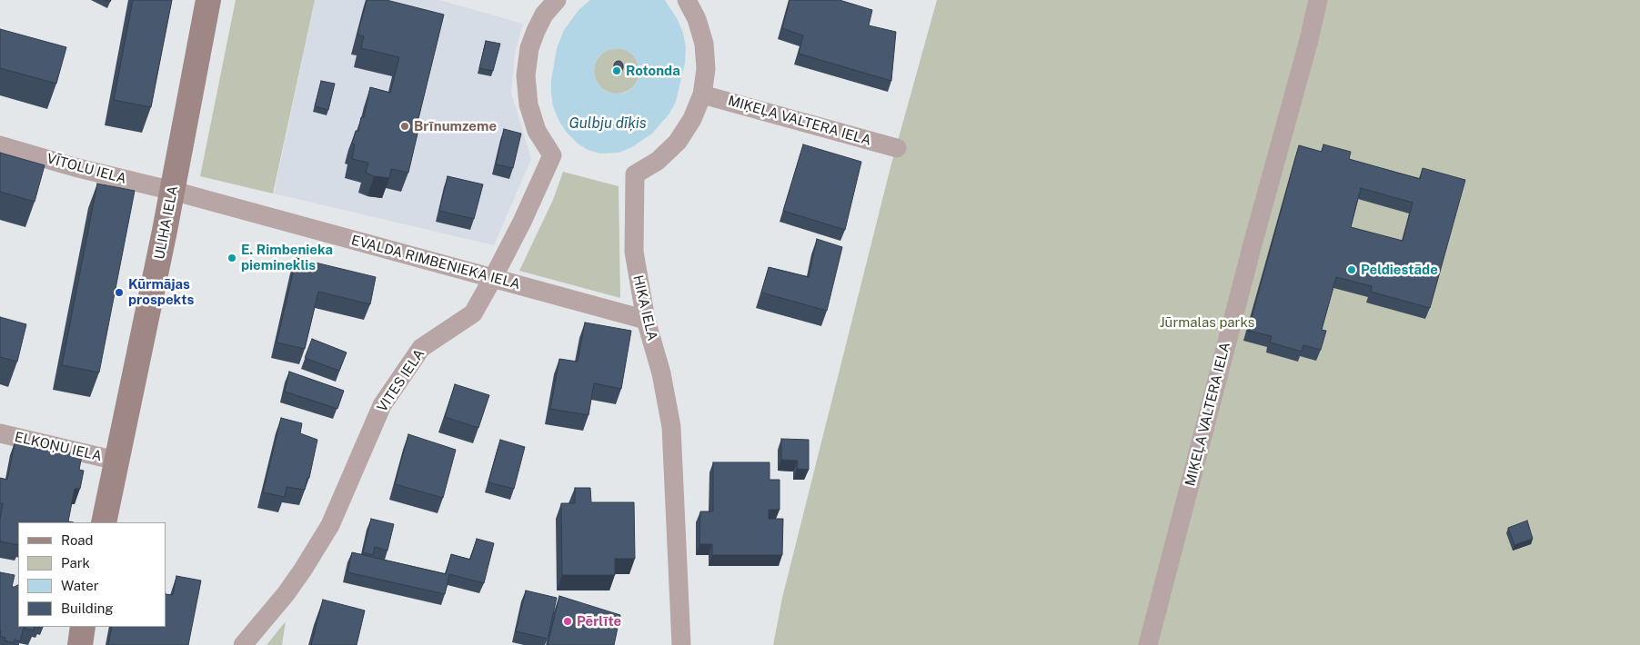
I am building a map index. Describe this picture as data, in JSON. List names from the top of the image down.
{
  "streets": {
    "main road": ["ULIHA IELA"],
    "street": [
      "MIĶEĻA VALTERA IELA",
      "VĪTOLU IELA",
      "EVALDA RIMBENIEKA IELA",
      "HIKA IELA",
      "VITES IELA",
      "ELKOŅU IELA"
    ]
  },
  "crossings": [
    ["MIĶEĻA VALTERA IELA", "HIKA IELA"],
    ["VĪTOLU IELA", "ULIHA IELA"],
    ["VĪTOLU IELA", "EVALDA RIMBENIEKA IELA"],
    ["ULIHA IELA", "EVALDA RIMBENIEKA IELA"],
    ["ULIHA IELA", "ELKOŅU IELA"],
    ["EVALDA RIMBENIEKA IELA", "HIKA IELA"],
    ["EVALDA RIMBENIEKA IELA", "VITES IELA"]
  ],
  "water": ["Gulbju dīķis"],
  "parks": ["Jūrmalas parks"],
  "places": [
    "Rotonda",
    "Brīnumzeme",
    "E. Rimbenieka piemineklis",
    "Peldiestāde",
    "Kūrmājas prospekts",
    "Pērlīte"
  ],
  "legend": [
    "Road",
    "Park",
    "Water",
    "Building"
  ]
}
